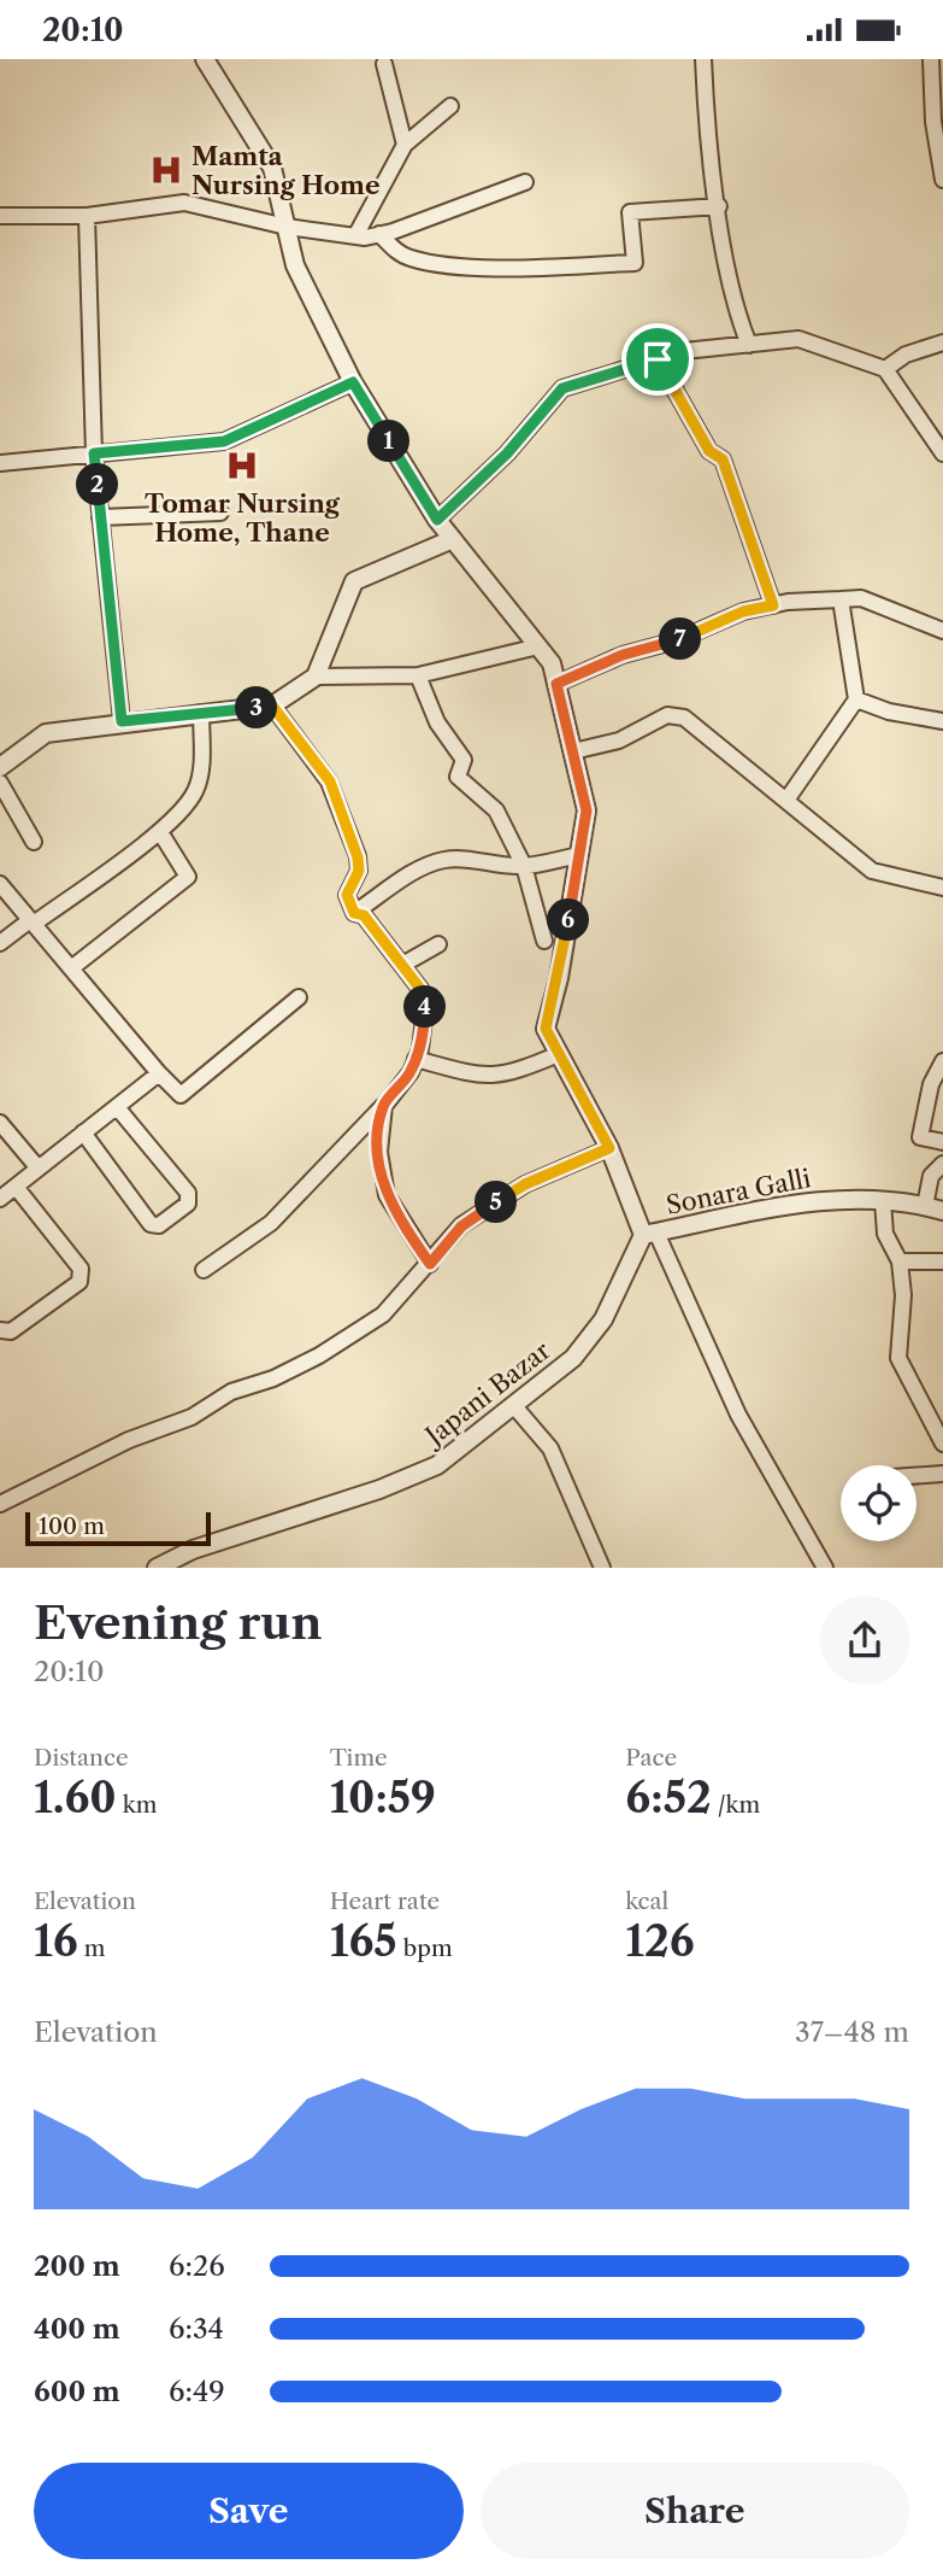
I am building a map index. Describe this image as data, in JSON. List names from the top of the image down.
{
  "streets": {
    "street": ["Sonara Galli", "Japani Bazar"]
  },
  "crossings": [
    ["Sonara Galli", "Japani Bazar"]
  ],
  "places": {
    "hospital": ["Mamta Nursing Home", "Tomar Nursing Home, Thane"]
  },
  "scale_bar": "100 m",
  "page": {
    "status": "20:10",
    "pins": [
      "1",
      "2",
      "7",
      "3",
      "6",
      "4",
      "5"
    ],
    "scale": "100 m",
    "heading": ["Evening run", "20:10"],
    "stats": [
      ["Distance", "1.60 km"],
      ["Time", "10:59"],
      ["Pace", "6:52 /km"],
      ["Elevation", "16 m"],
      ["Heart rate", "165 bpm"],
      ["kcal", "126"]
    ],
    "chart": ["Elevation", "37–48 m"],
    "list": [
      {
        "name": "200 m",
        "note": "6:26"
      },
      {
        "name": "400 m",
        "note": "6:34"
      },
      {
        "name": "600 m",
        "note": "6:49"
      }
    ],
    "buttons": ["Save", "Share"]
  }
}
